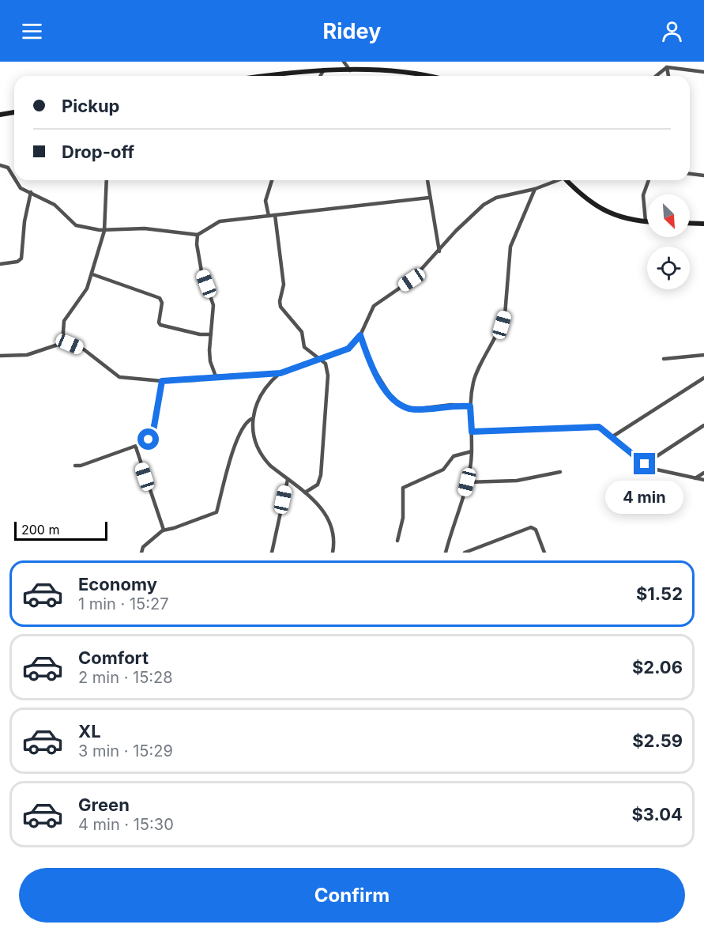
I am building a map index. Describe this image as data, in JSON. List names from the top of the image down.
{
  "scale_bar": "200 m",
  "north": "bottom right",
  "page": {
    "header": "Ridey",
    "banner": ["Pickup", "Drop-off"],
    "bubble": "4 min",
    "scale": "200 m",
    "list": [
      {
        "name": "Economy",
        "note": "1 min · 15:27",
        "value": "$1.52"
      },
      {
        "name": "Comfort",
        "note": "2 min · 15:28",
        "value": "$2.06"
      },
      {
        "name": "XL",
        "note": "3 min · 15:29",
        "value": "$2.59"
      },
      {
        "name": "Green",
        "note": "4 min · 15:30",
        "value": "$3.04"
      }
    ],
    "buttons": "Confirm"
  }
}
